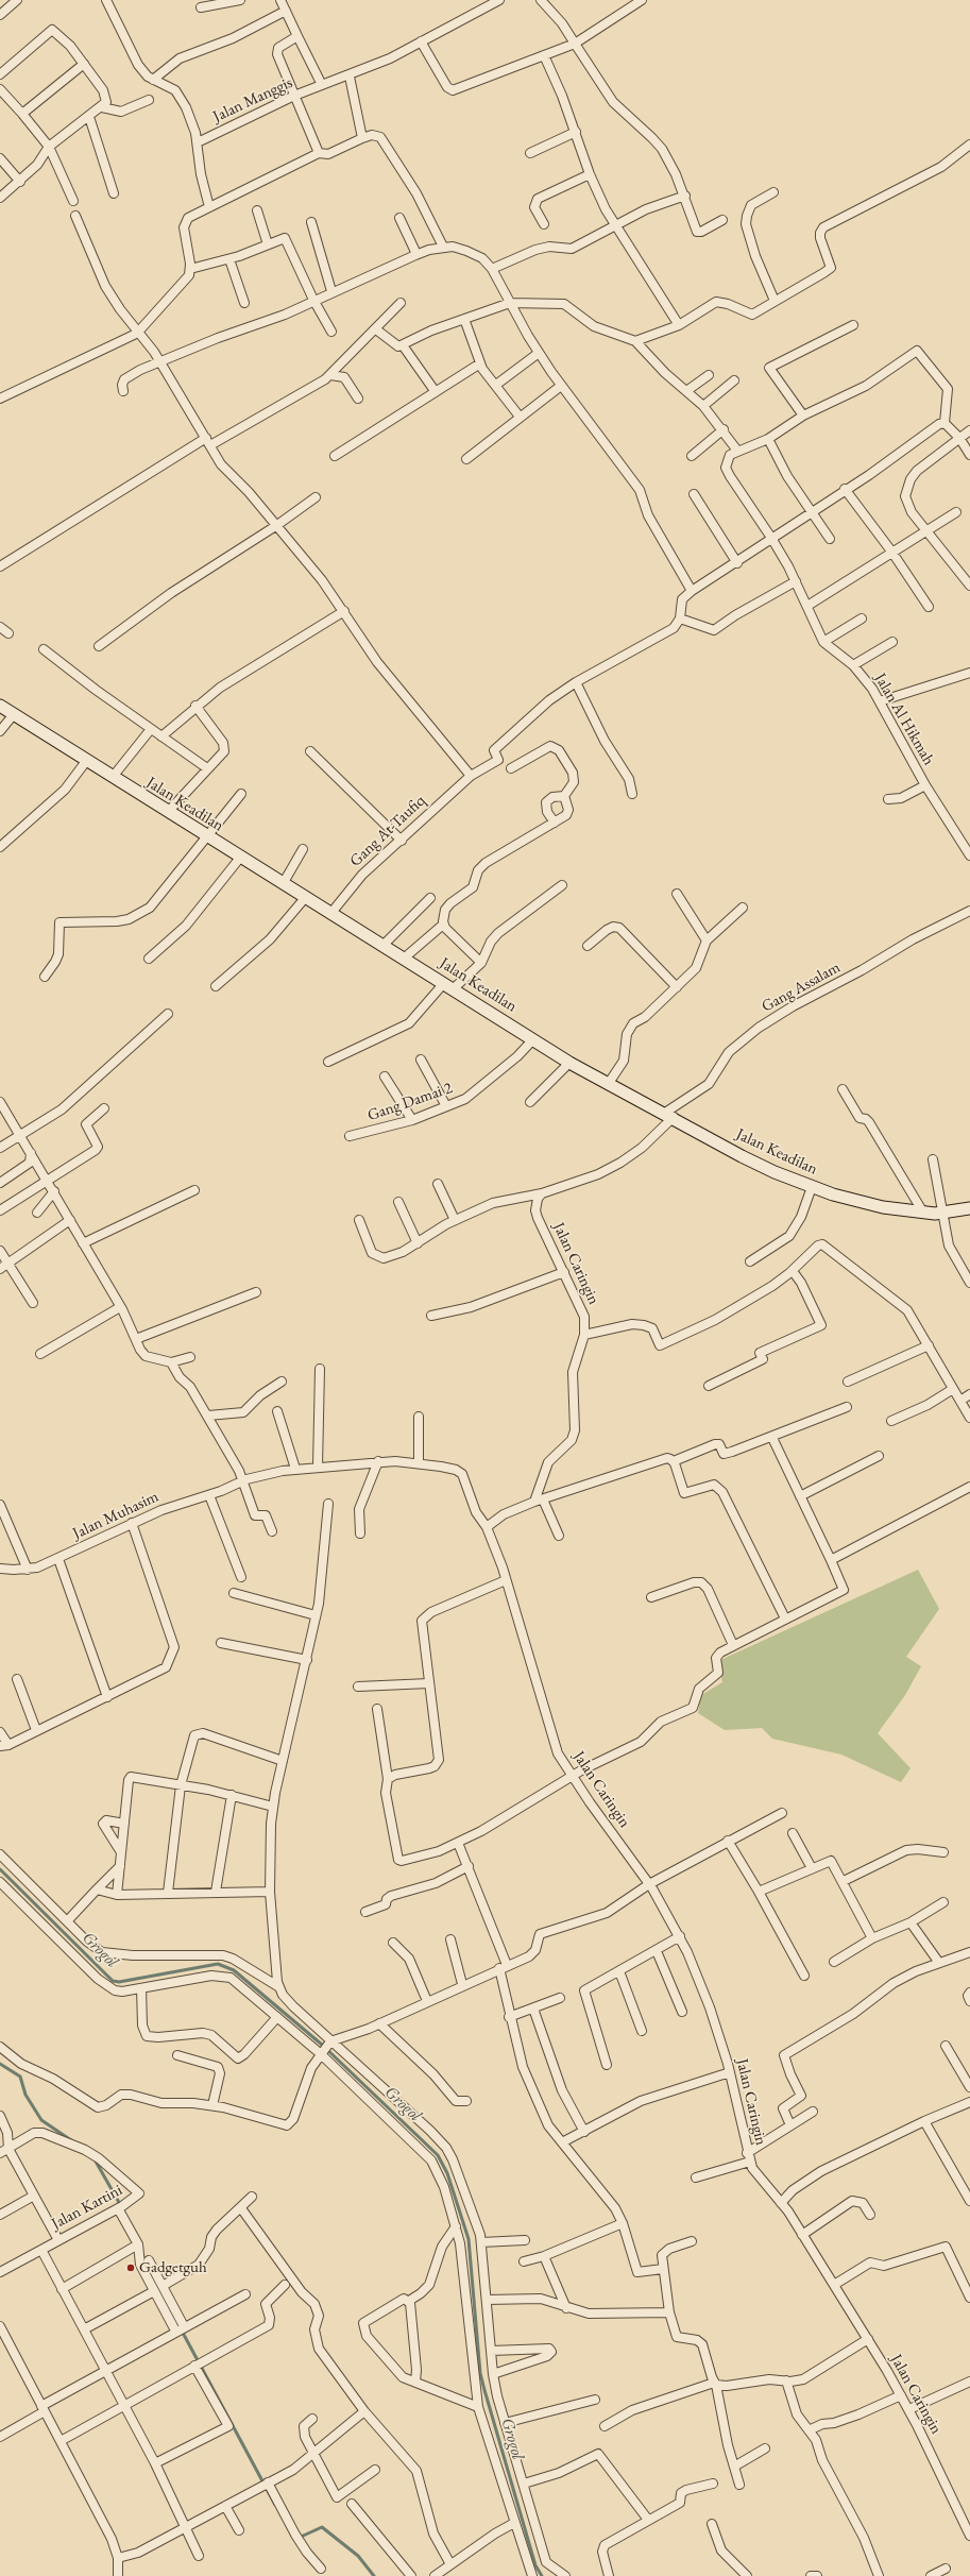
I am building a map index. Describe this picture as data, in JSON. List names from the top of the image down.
{
  "streets": {
    "main road": ["Jalan Keadilan"],
    "street": [
      "Jalan Manggis",
      "Jalan Al Hikmah",
      "Gang At-Taufiq",
      "Gang Assalam",
      "Gang Damai 2",
      "Jalan Caringin",
      "Jalan Muhasim",
      "Jalan Kartini"
    ]
  },
  "crossings": [
    ["Jalan Keadilan", "Gang At-Taufiq"],
    ["Jalan Keadilan", "Gang Assalam"],
    ["Jalan Keadilan", "Gang Damai 2"],
    ["Jalan Caringin", "Jalan Muhasim"]
  ],
  "water": ["Grogol"],
  "places": ["Gadgetguh"]
}
